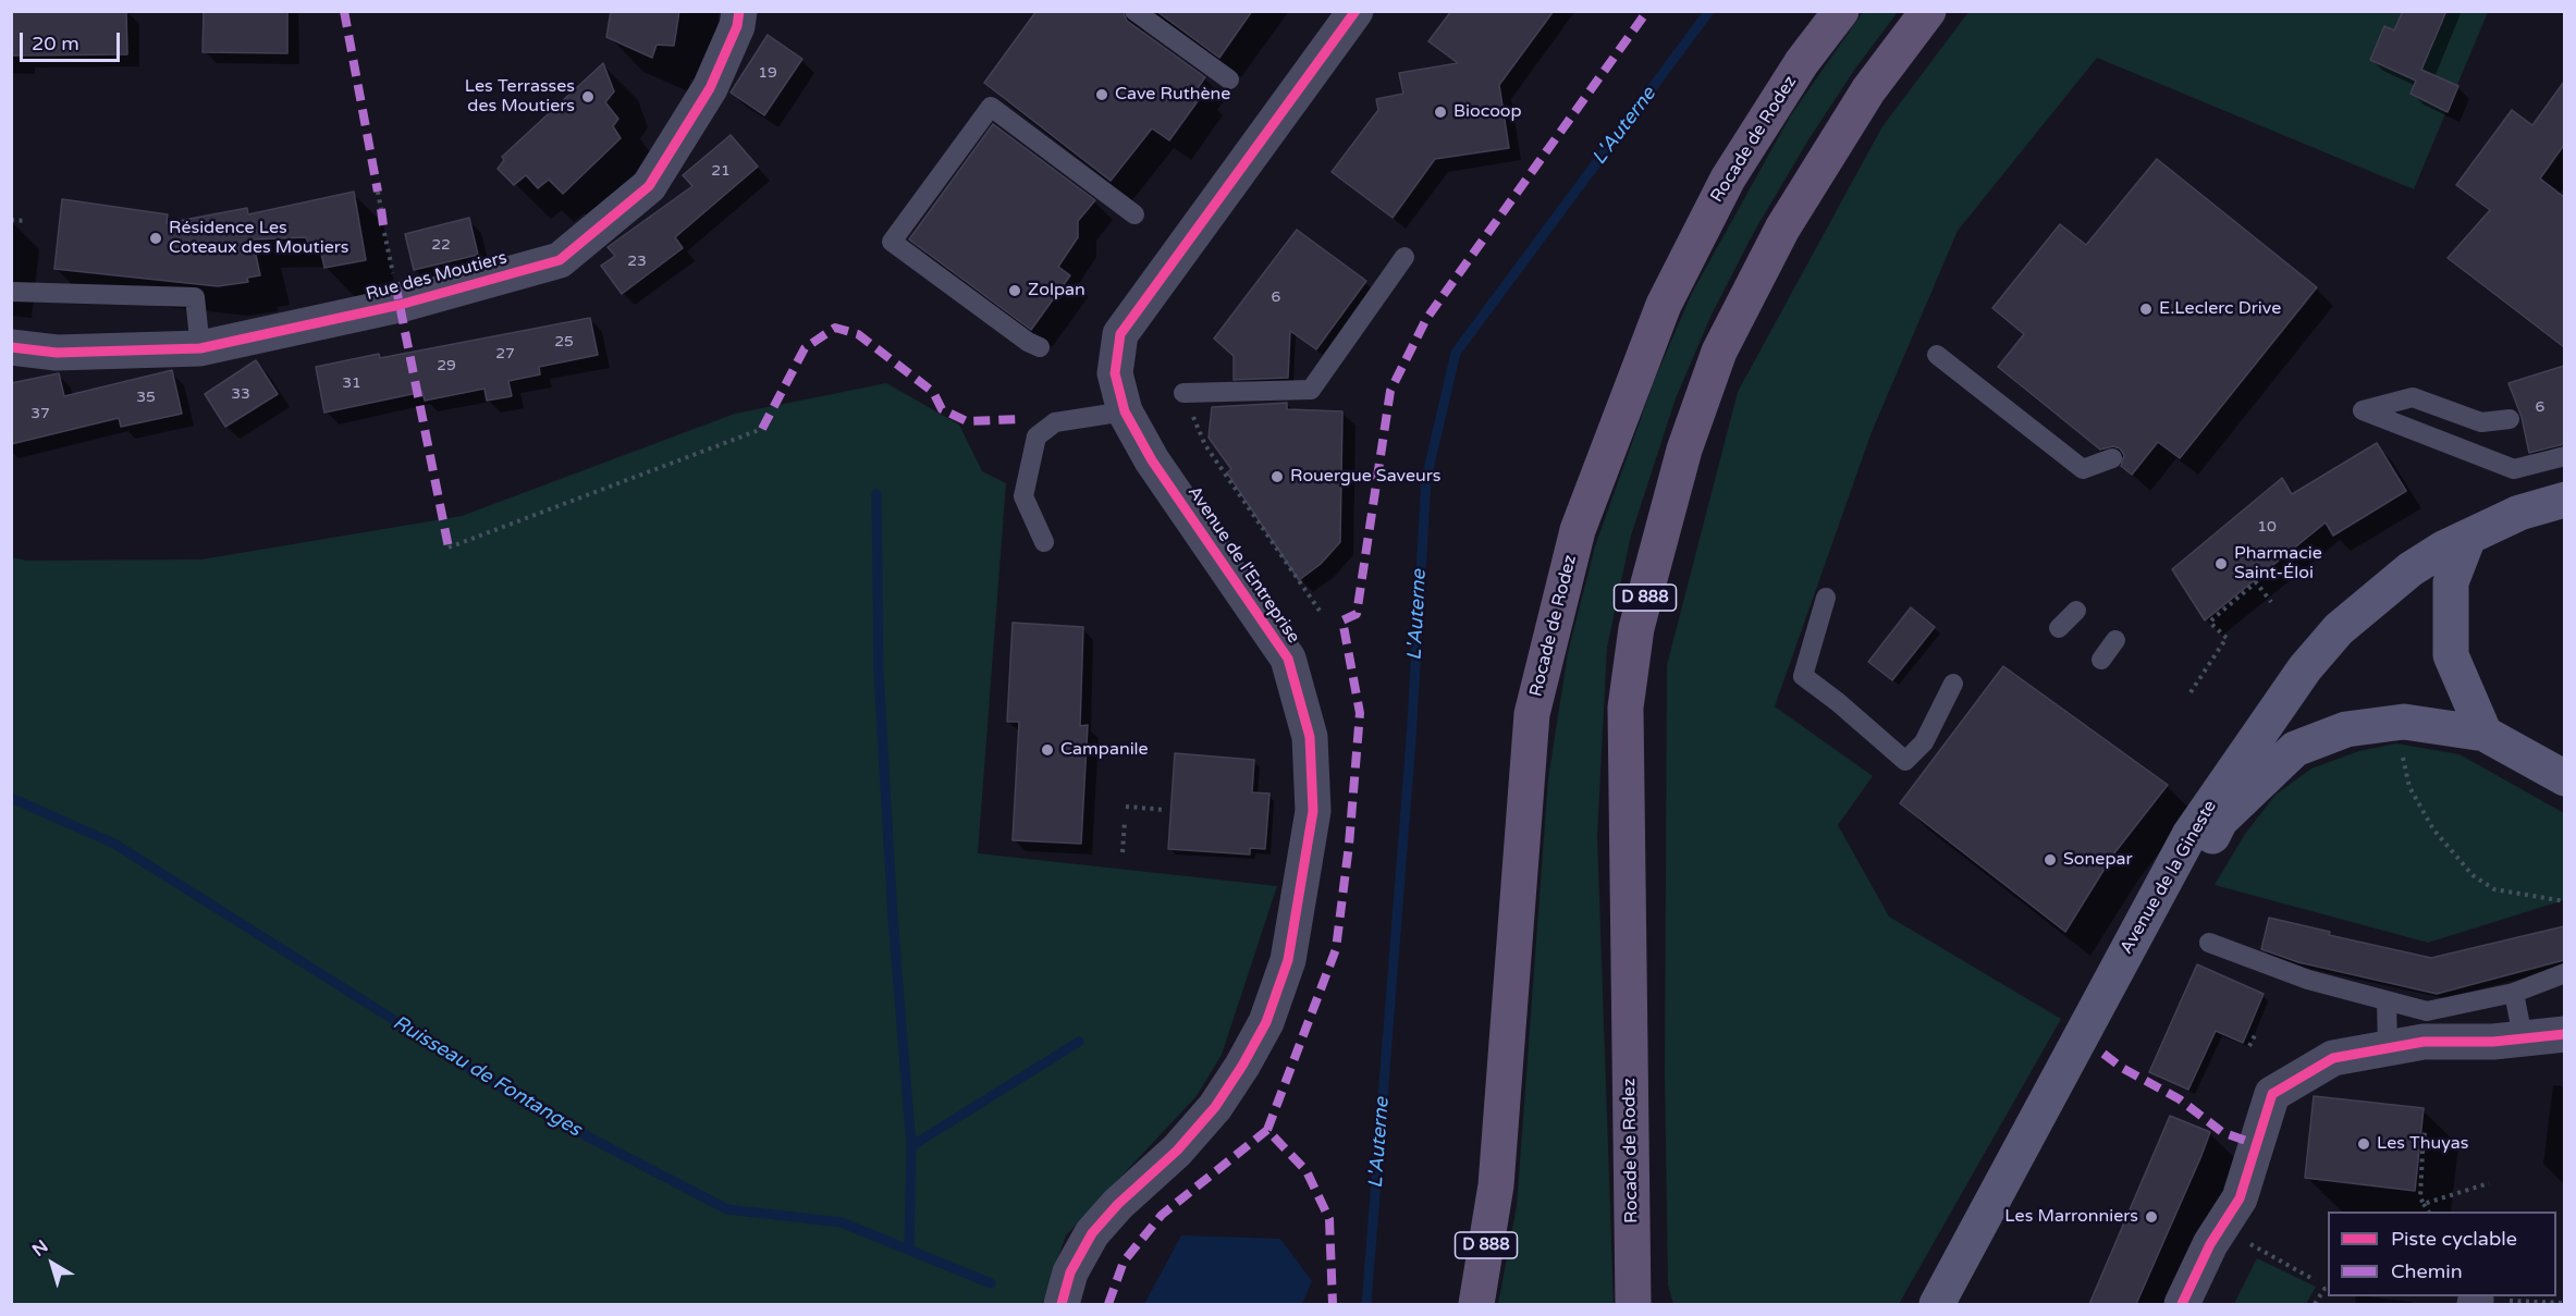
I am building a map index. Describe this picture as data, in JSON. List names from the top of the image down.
{
  "streets": {
    "main road": ["Rocade de Rodez", "D 888", "Avenue de la Gineste"],
    "street": ["Rue des Moutiers", "Avenue de l'Entreprise"]
  },
  "water": ["L'Auterne", "Ruisseau de Fontanges"],
  "places": [
    "Cave Ruthène",
    "Les Terrasses des Moutiers",
    "Biocoop",
    "Résidence Les Coteaux des Moutiers",
    "Zolpan",
    "E.Leclerc Drive",
    "Rouergue Saveurs",
    "Pharmacie Saint-Éloi",
    "Campanile",
    "Sonepar",
    "Les Thuyas",
    "Les Marronniers"
  ],
  "house_numbers": [
    "19",
    "21",
    "22",
    "23",
    "6",
    "25",
    "27",
    "29",
    "31",
    "33",
    "35",
    "6",
    "37",
    "10"
  ],
  "legend": ["Piste cyclable", "Chemin"],
  "scale_bar": "20 m",
  "north": "top left"
}
